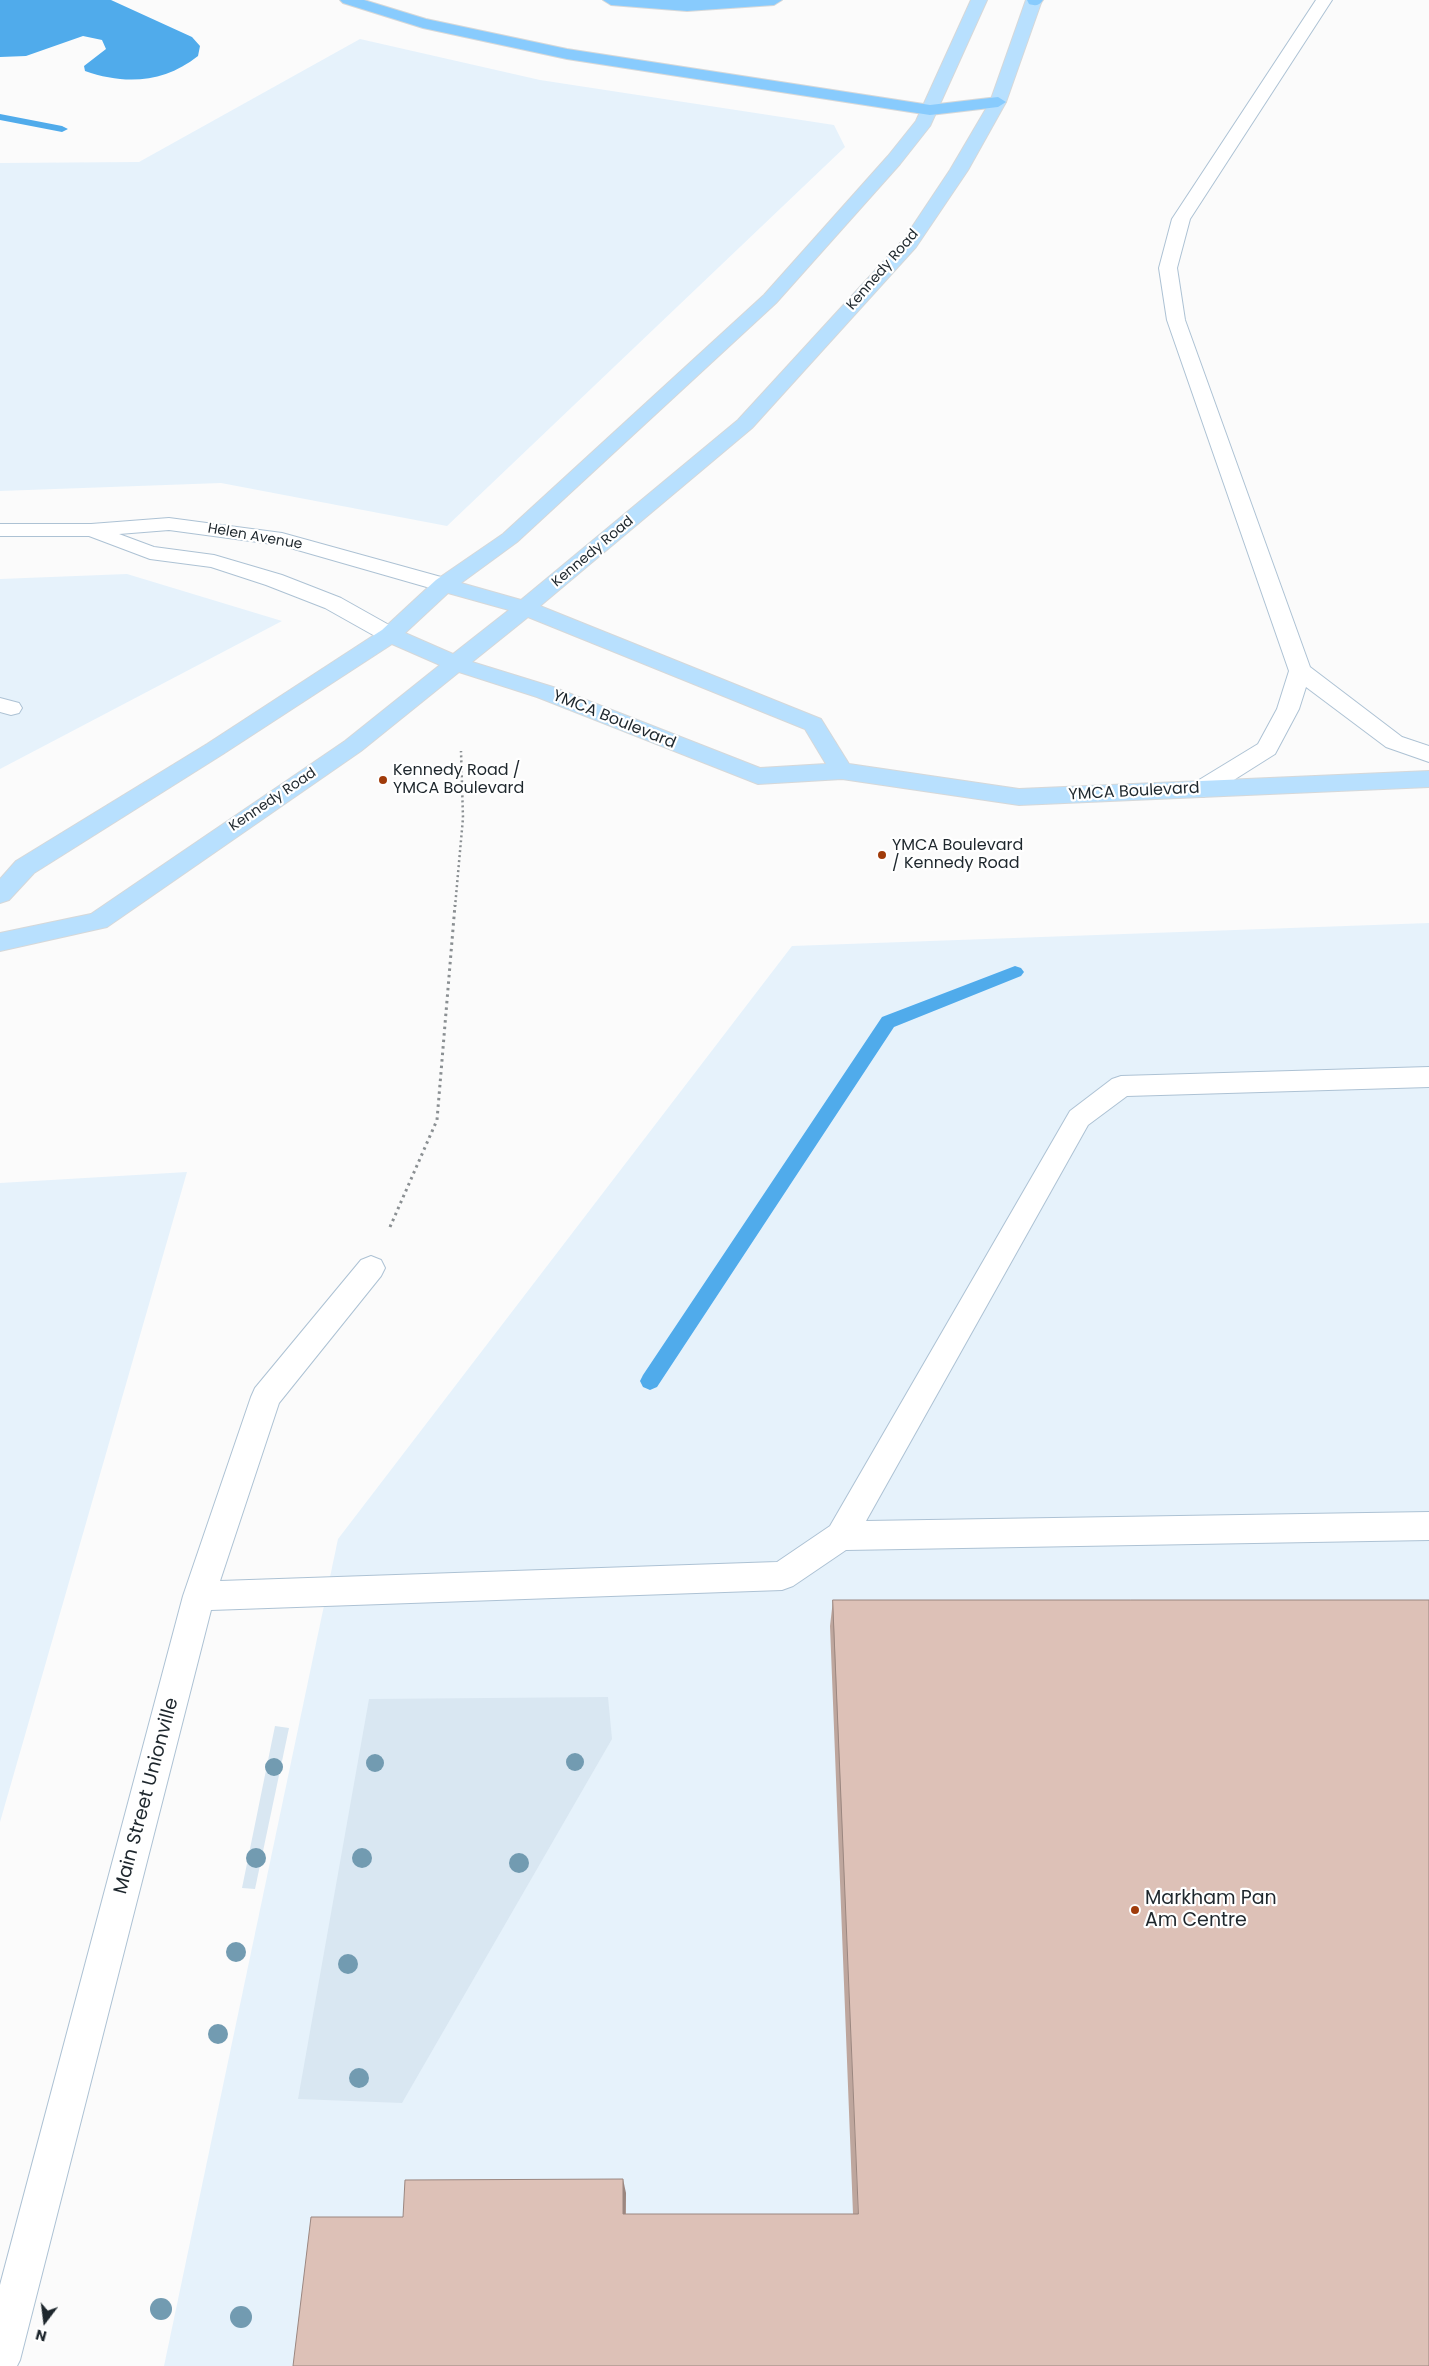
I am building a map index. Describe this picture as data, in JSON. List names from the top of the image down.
{
  "streets": {
    "main road": ["Kennedy Road", "YMCA Boulevard"],
    "street": ["Helen Avenue", "Main Street Unionville"]
  },
  "crossings": [
    ["Kennedy Road", "YMCA Boulevard"],
    ["Helen Avenue", "YMCA Boulevard"]
  ],
  "places": ["Kennedy Road / YMCA Boulevard", "YMCA Boulevard / Kennedy Road", "Markham Pan Am Centre"],
  "north": "bottom"
}
